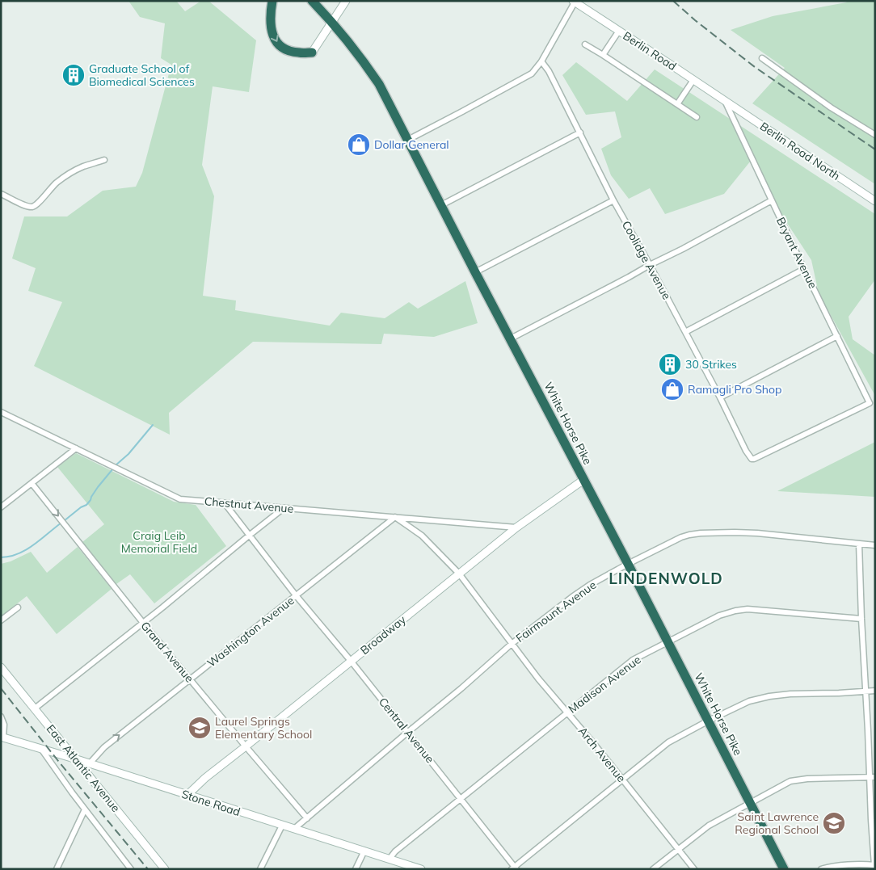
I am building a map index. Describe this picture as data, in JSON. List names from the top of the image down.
{
  "streets": {
    "highway": ["White Horse Pike"],
    "street": [
      "Berlin Road",
      "Berlin Road North",
      "Bryant Avenue",
      "Coolidge Avenue",
      "Chestnut Avenue",
      "Fairmount Avenue",
      "Washington Avenue",
      "Broadway",
      "Grand Avenue",
      "Madison Avenue",
      "Central Avenue",
      "Arch Avenue",
      "East Atlantic Avenue",
      "Stone Road"
    ]
  },
  "crossings": [
    ["Berlin Road", "Berlin Road North"],
    ["Berlin Road", "Bryant Avenue"],
    ["Berlin Road North", "Bryant Avenue"],
    ["Bryant Avenue", "Coolidge Avenue"],
    ["White Horse Pike", "Fairmount Avenue"],
    ["White Horse Pike", "Broadway"],
    ["White Horse Pike", "Madison Avenue"],
    ["Chestnut Avenue", "Washington Avenue"],
    ["Chestnut Avenue", "Broadway"],
    ["Chestnut Avenue", "Central Avenue"],
    ["Chestnut Avenue", "Arch Avenue"],
    ["Fairmount Avenue", "Grand Avenue"],
    ["Fairmount Avenue", "Central Avenue"],
    ["Fairmount Avenue", "Arch Avenue"],
    ["Fairmount Avenue", "Stone Road"],
    ["Washington Avenue", "Grand Avenue"],
    ["Washington Avenue", "Central Avenue"],
    ["Washington Avenue", "Arch Avenue"],
    ["Washington Avenue", "Stone Road"],
    ["Broadway", "Grand Avenue"],
    ["Broadway", "Central Avenue"],
    ["Broadway", "Arch Avenue"],
    ["Broadway", "Stone Road"],
    ["Madison Avenue", "Central Avenue"],
    ["Madison Avenue", "Arch Avenue"],
    ["Madison Avenue", "Stone Road"],
    ["East Atlantic Avenue", "Stone Road"]
  ],
  "one_way": ["Grand Avenue"],
  "districts": ["LINDENWOLD"],
  "parks": ["Craig Leib Memorial Field"],
  "places": {
    "building": ["Graduate School of Biomedical Sciences", "30 Strikes"],
    "shop": ["Dollar General", "Ramagli Pro Shop"],
    "school or university": ["Laurel Springs Elementary School", "Saint Lawrence Regional School"]
  }
}
